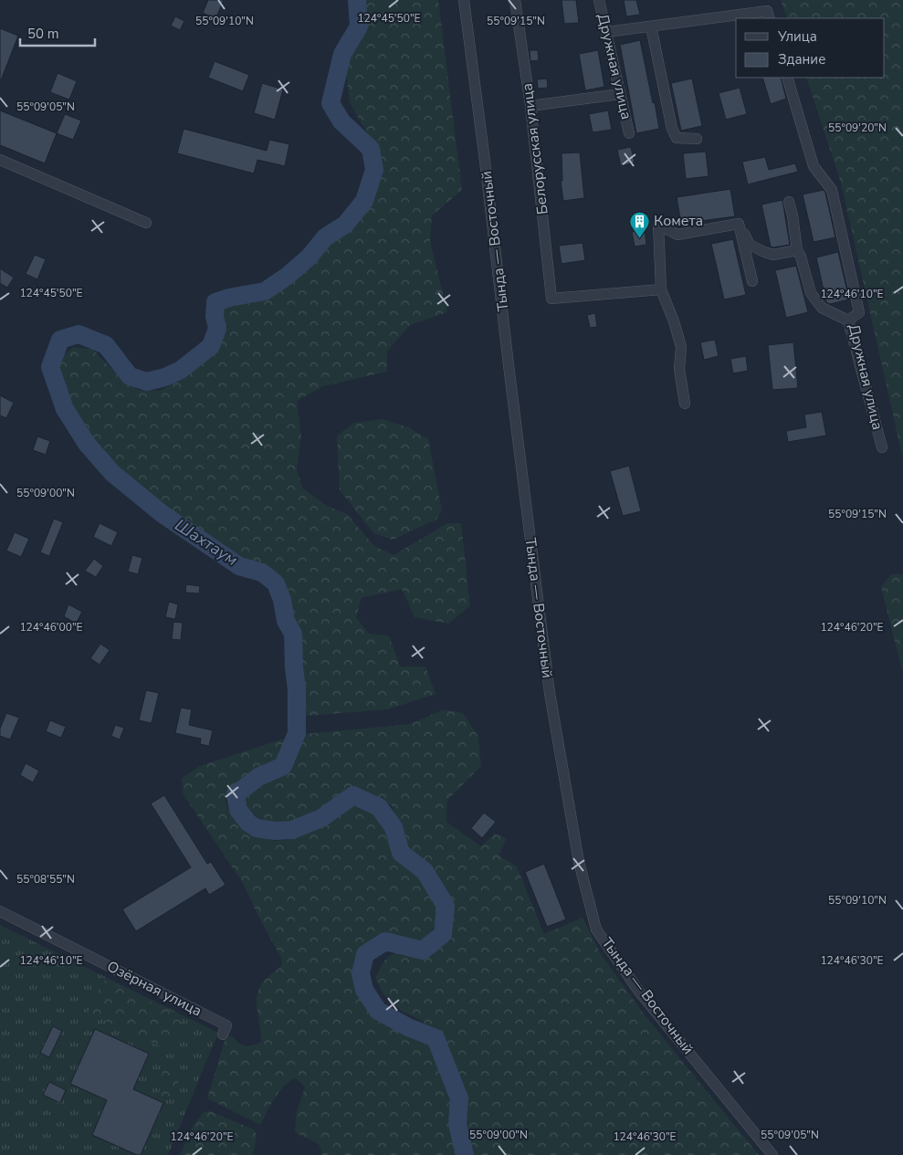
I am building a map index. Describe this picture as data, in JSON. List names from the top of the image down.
{
  "streets": {
    "street": [
      "Дружная улица",
      "Белорусская улица",
      "Тында — Восточный",
      "Озёрная улица"
    ]
  },
  "water": ["Шахтаум"],
  "places": {
    "building": ["Комета"]
  },
  "legend": ["Улица", "Здание"],
  "scale_bar": "50 m",
  "coordinates": [
    "124°45'50\"E",
    "55°09'10\"N",
    "55°09'15\"N",
    "55°09'05\"N",
    "55°09'20\"N",
    "124°46'10\"E",
    "55°09'00\"N",
    "124°46'00\"E",
    "124°46'20\"E",
    "55°08'55\"N",
    "124°46'30\"E"
  ]
}
